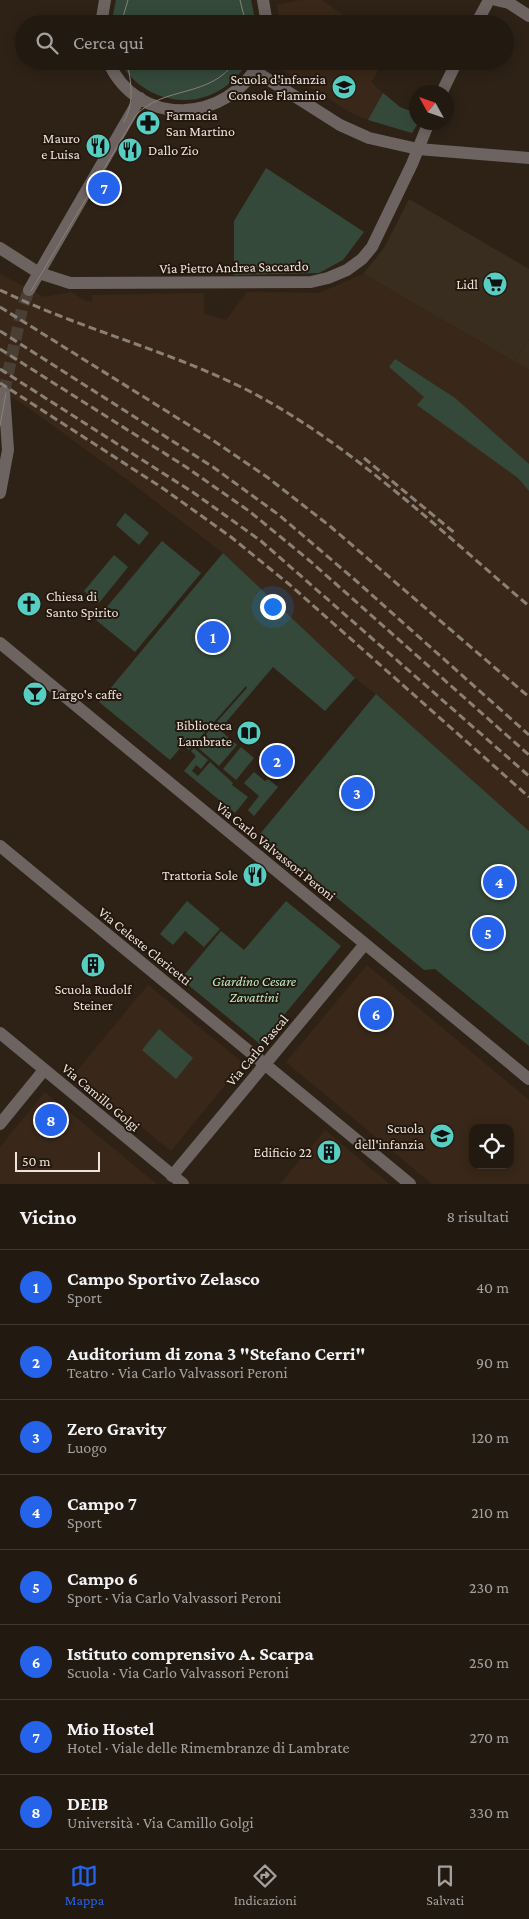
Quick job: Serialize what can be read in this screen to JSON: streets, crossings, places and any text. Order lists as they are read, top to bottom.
{
  "streets": {
    "street": [
      "Via Pietro Andrea Saccardo",
      "Via Carlo Valvassori Peroni",
      "Via Celeste Clericetti",
      "Via Carlo Pascal",
      "Via Camillo Golgi"
    ]
  },
  "crossings": [
    ["Via Carlo Valvassori Peroni", "Via Carlo Pascal"],
    ["Via Celeste Clericetti", "Via Carlo Pascal"],
    ["Via Carlo Pascal", "Via Camillo Golgi"]
  ],
  "parks": ["Giardino Cesare Zavattini"],
  "places": {
    "school or university": ["Scuola d'infanzia Console Flaminio", "Scuola dell'infanzia"],
    "pharmacy": ["Farmacia San Martino"],
    "restaurant": ["Mauro e Luisa", "Dallo Zio", "Trattoria Sole"],
    "supermarket": ["Lidl"],
    "church": ["Chiesa di Santo Spirito"],
    "bar": ["Largo's caffe"],
    "library": ["Biblioteca Lambrate"],
    "building": ["Scuola Rudolf Steiner", "Edificio 22"]
  },
  "scale_bar": "50 m",
  "north": "top left",
  "page": {
    "search": "Cerca qui",
    "pins": [
      "7",
      "1",
      "2",
      "3",
      "4",
      "5",
      "6",
      "8"
    ],
    "scale": "50 m",
    "heading": ["Vicino", "8 risultati"],
    "list": [
      {
        "mark": "1",
        "name": "Campo Sportivo Zelasco",
        "note": "Sport",
        "value": "40 m"
      },
      {
        "mark": "2",
        "name": "Auditorium di zona 3 \"Stefano Cerri\"",
        "note": "Teatro · Via Carlo Valvassori Peroni",
        "value": "90 m"
      },
      {
        "mark": "3",
        "name": "Zero Gravity",
        "note": "Luogo",
        "value": "120 m"
      },
      {
        "mark": "4",
        "name": "Campo 7",
        "note": "Sport",
        "value": "210 m"
      },
      {
        "mark": "5",
        "name": "Campo 6",
        "note": "Sport · Via Carlo Valvassori Peroni",
        "value": "230 m"
      },
      {
        "mark": "6",
        "name": "Istituto comprensivo A. Scarpa",
        "note": "Scuola · Via Carlo Valvassori Peroni",
        "value": "250 m"
      },
      {
        "mark": "7",
        "name": "Mio Hostel",
        "note": "Hotel · Viale delle Rimembranze di Lambrate",
        "value": "270 m"
      },
      {
        "mark": "8",
        "name": "DEIB",
        "note": "Università · Via Camillo Golgi",
        "value": "330 m"
      }
    ],
    "nav": ["Mappa", "Indicazioni", "Salvati"]
  }
}
